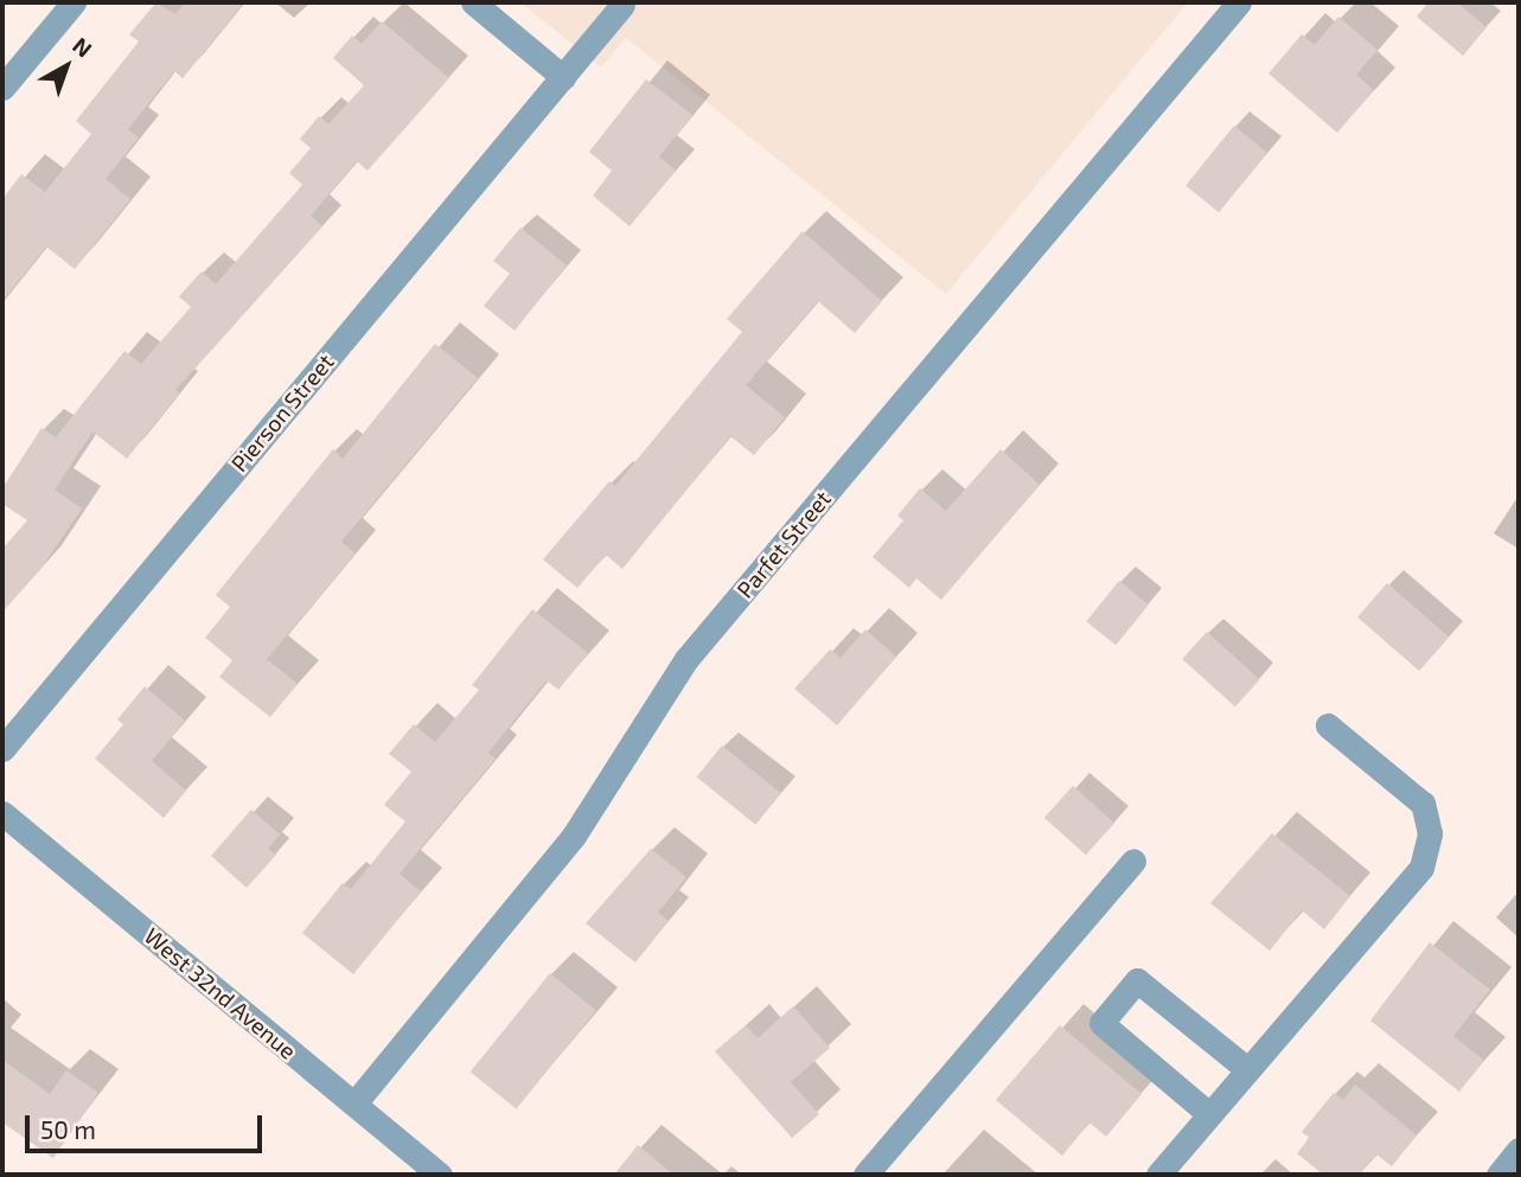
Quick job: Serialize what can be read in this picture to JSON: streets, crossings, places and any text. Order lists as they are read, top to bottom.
{
  "streets": {
    "street": ["Pierson Street", "Parfet Street", "West 32nd Avenue"]
  },
  "crossings": [
    ["Parfet Street", "West 32nd Avenue"]
  ],
  "scale_bar": "50 m",
  "north": "top right"
}
